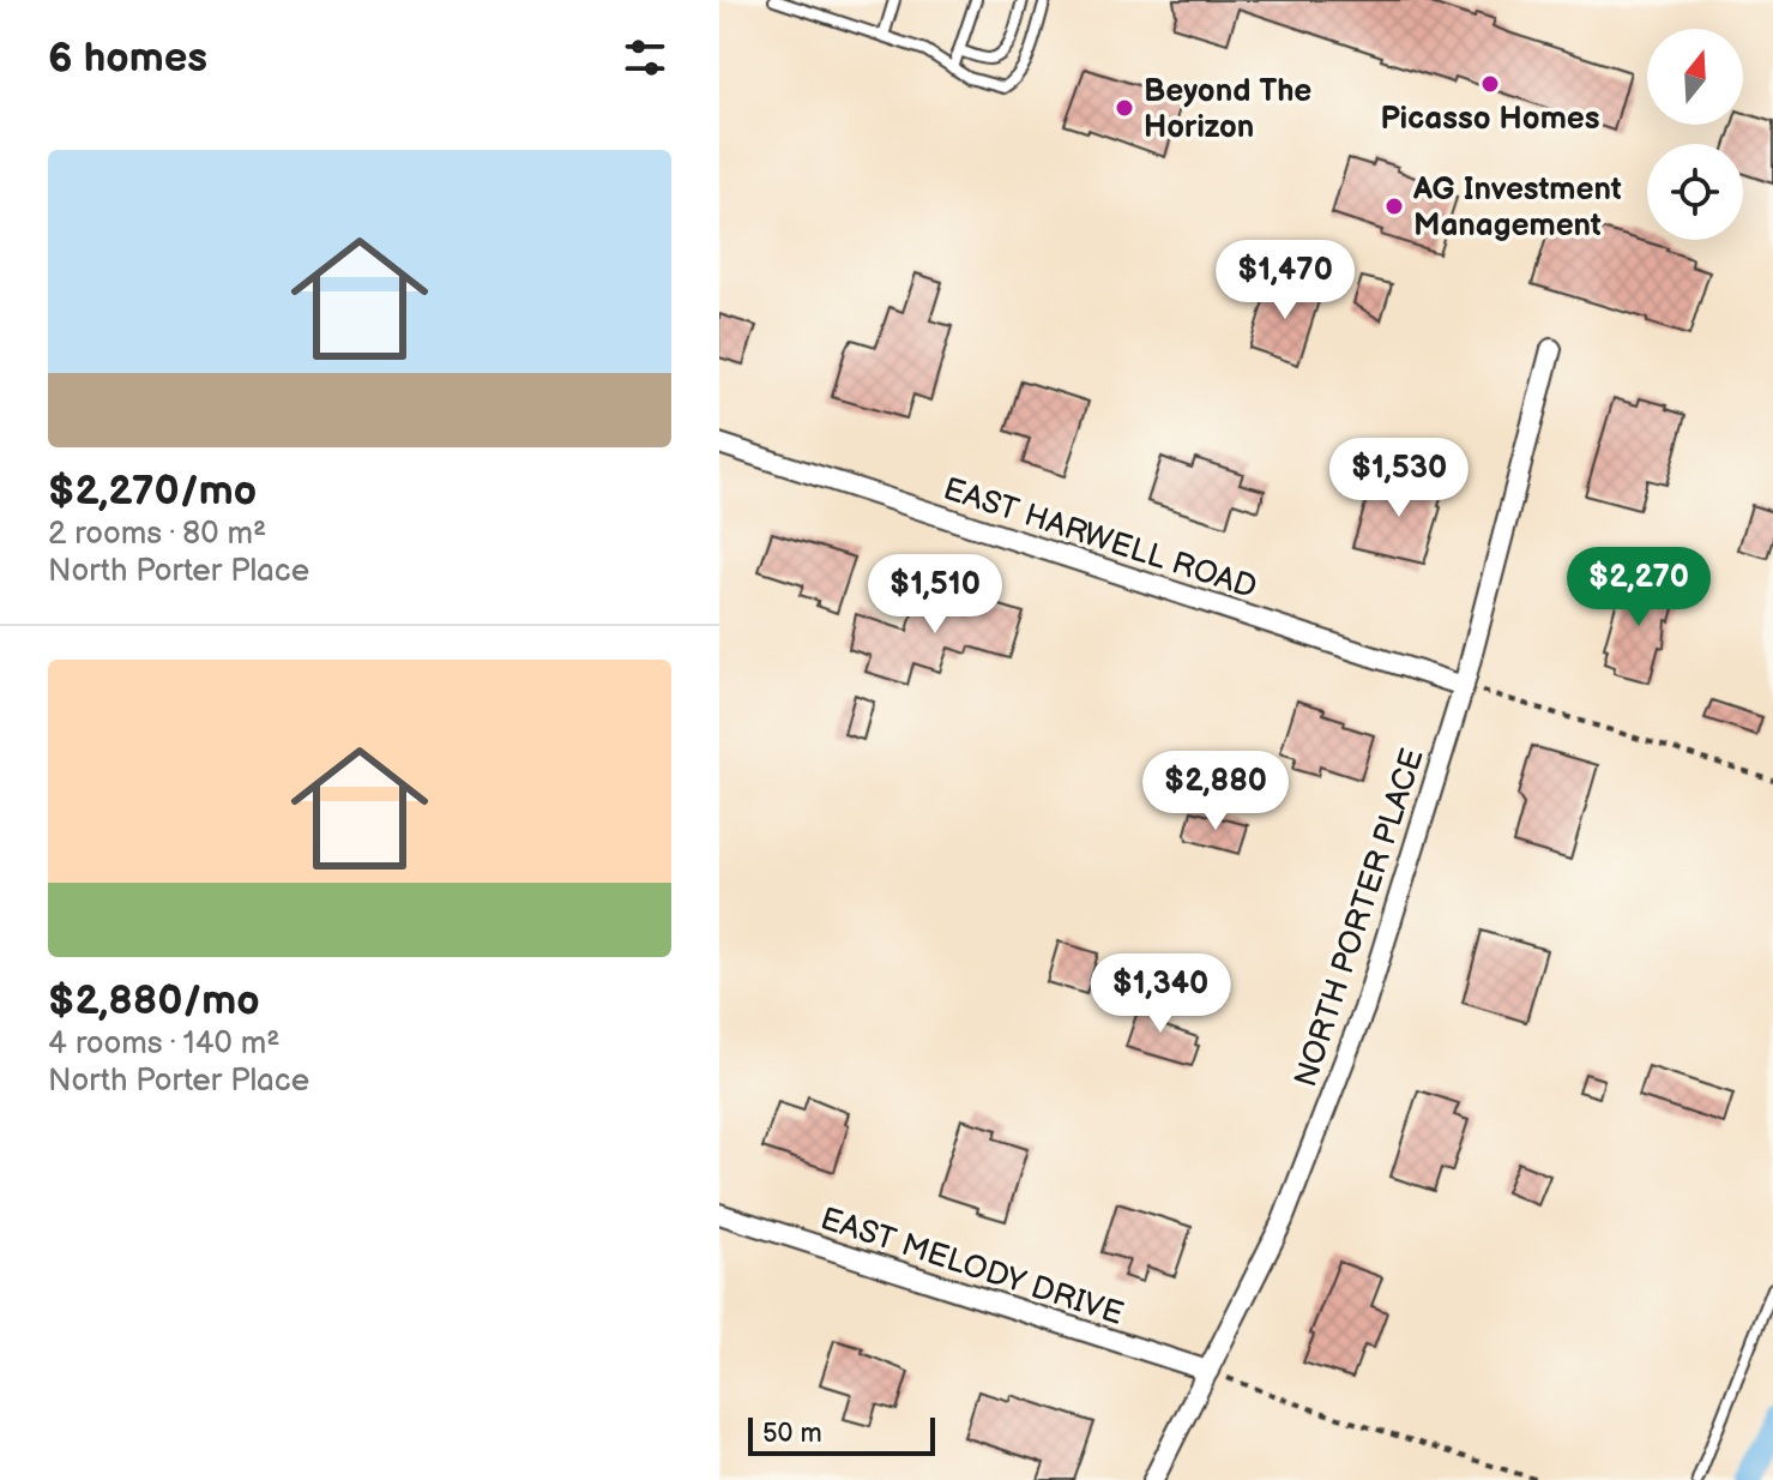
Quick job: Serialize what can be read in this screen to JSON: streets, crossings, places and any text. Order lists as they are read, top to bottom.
{
  "streets": {
    "street": ["EAST HARWELL ROAD", "NORTH PORTER PLACE", "EAST MELODY DRIVE"]
  },
  "crossings": [
    ["EAST HARWELL ROAD", "NORTH PORTER PLACE"],
    ["NORTH PORTER PLACE", "EAST MELODY DRIVE"]
  ],
  "places": ["Picasso Homes", "Beyond The Horizon", "AG Investment Management"],
  "scale_bar": "50 m",
  "north": "top",
  "page": {
    "heading": "6 homes",
    "list": [
      {
        "name": "$2,270/mo",
        "note": "2 rooms · 80 m² · North Porter Place"
      },
      {
        "name": "$2,880/mo",
        "note": "4 rooms · 140 m² · North Porter Place"
      }
    ],
    "price": [
      "$1,470",
      "$1,530",
      "$2,270",
      "$1,510",
      "$2,880",
      "$1,340"
    ],
    "scale": "50 m"
  }
}
